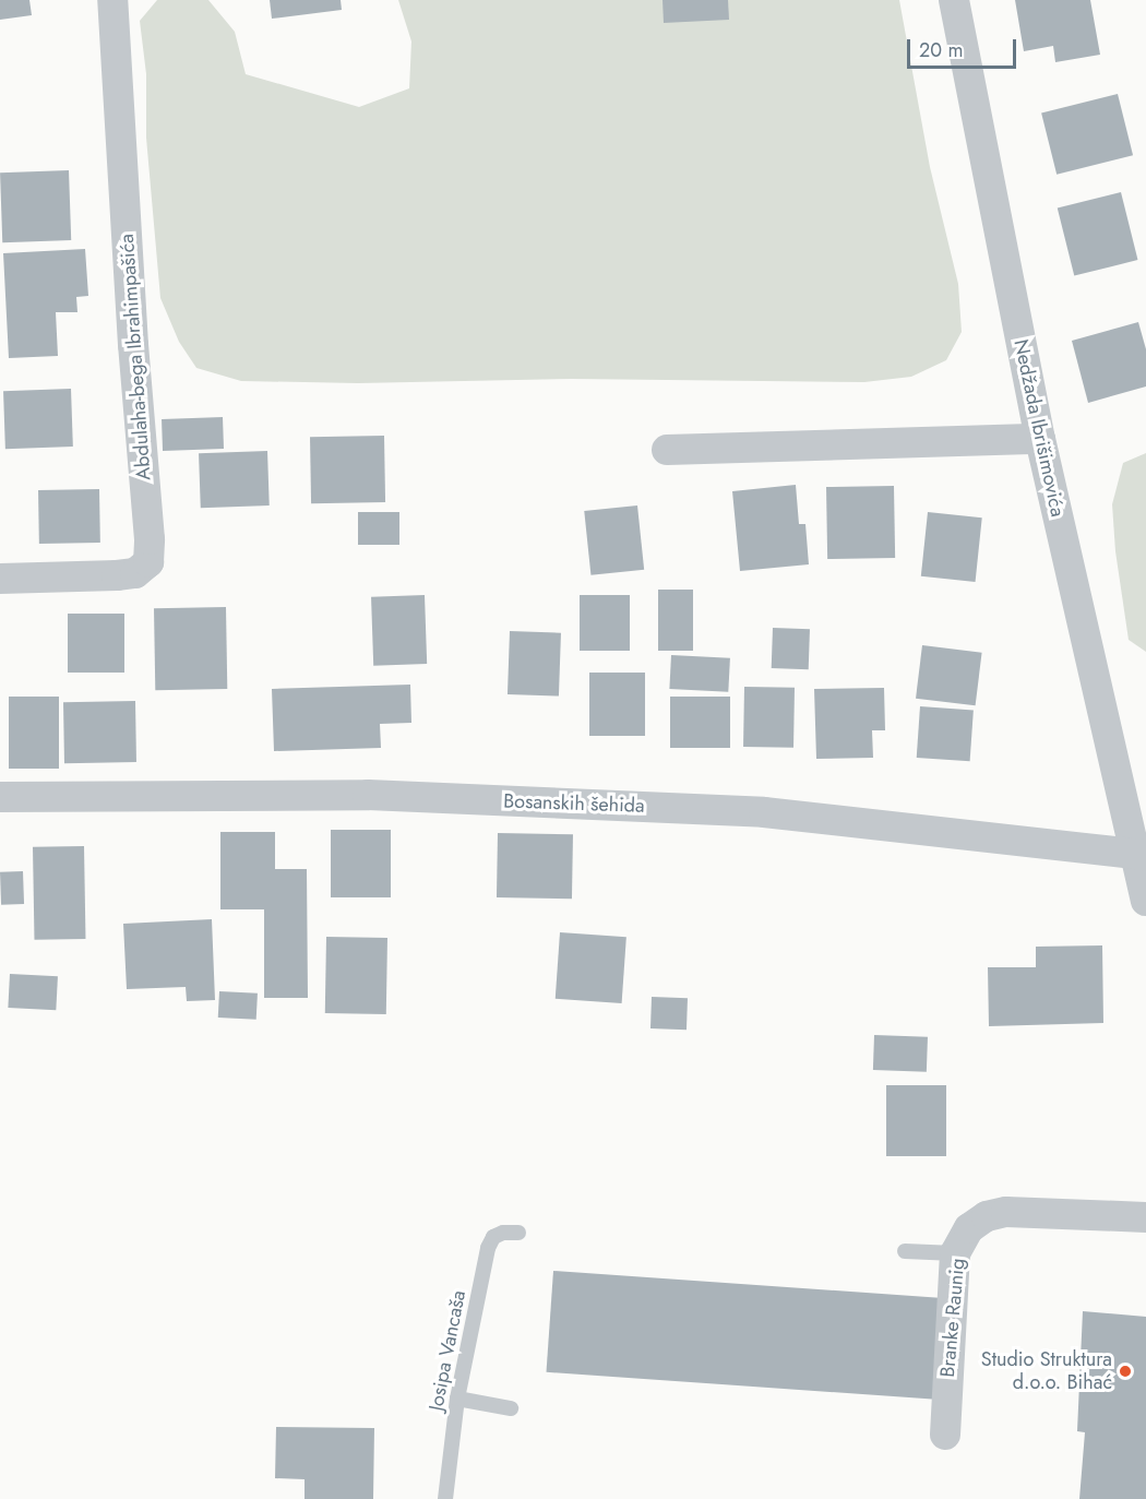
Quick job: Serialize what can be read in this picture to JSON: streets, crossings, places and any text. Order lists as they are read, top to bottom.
{
  "streets": {
    "street": [
      "Abdulaha-bega Ibrahimpašića",
      "Nedžada Ibrišimovića",
      "Bosanskih šehida",
      "Branke Raunig"
    ],
    "lane": ["Josipa Vancaša"]
  },
  "crossings": [
    ["Nedžada Ibrišimovića", "Bosanskih šehida"]
  ],
  "places": ["Studio Struktura d.o.o. Bihać"],
  "scale_bar": "20 m"
}
